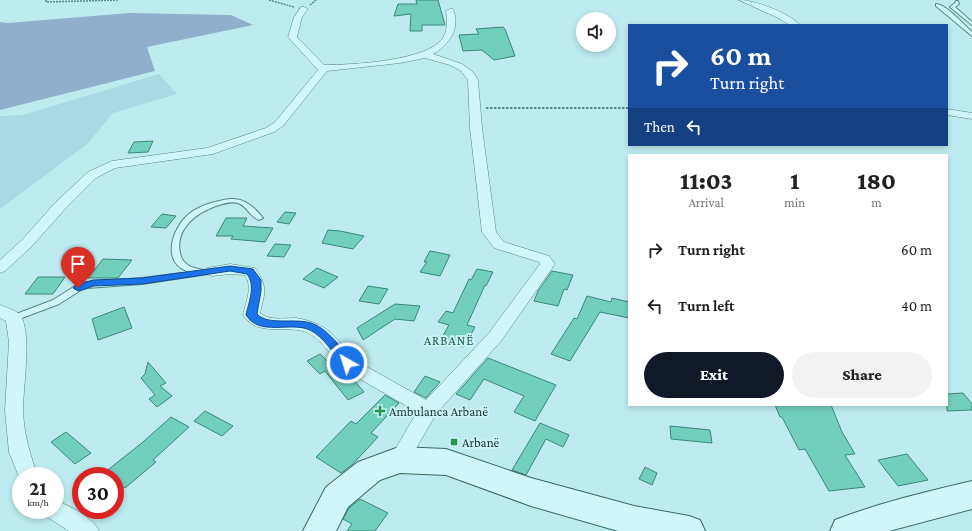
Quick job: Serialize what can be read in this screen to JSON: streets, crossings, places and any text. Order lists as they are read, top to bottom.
{
  "districts": ["ARBANË"],
  "places": {
    "health": ["Ambulanca Arbanë"],
    "transit": ["Arbanë"]
  },
  "page": {
    "turn": ["60 m", "Turn right"],
    "then": "Then",
    "eta": [
      "11:03",
      "Arrival",
      "1",
      "min",
      "180",
      "m"
    ],
    "list": [
      {
        "name": "Turn right",
        "value": "60 m"
      },
      {
        "name": "Turn left",
        "value": "40 m"
      }
    ],
    "buttons": ["Exit", "Share"],
    "speed": "21 km/h",
    "limit": "30"
  }
}
